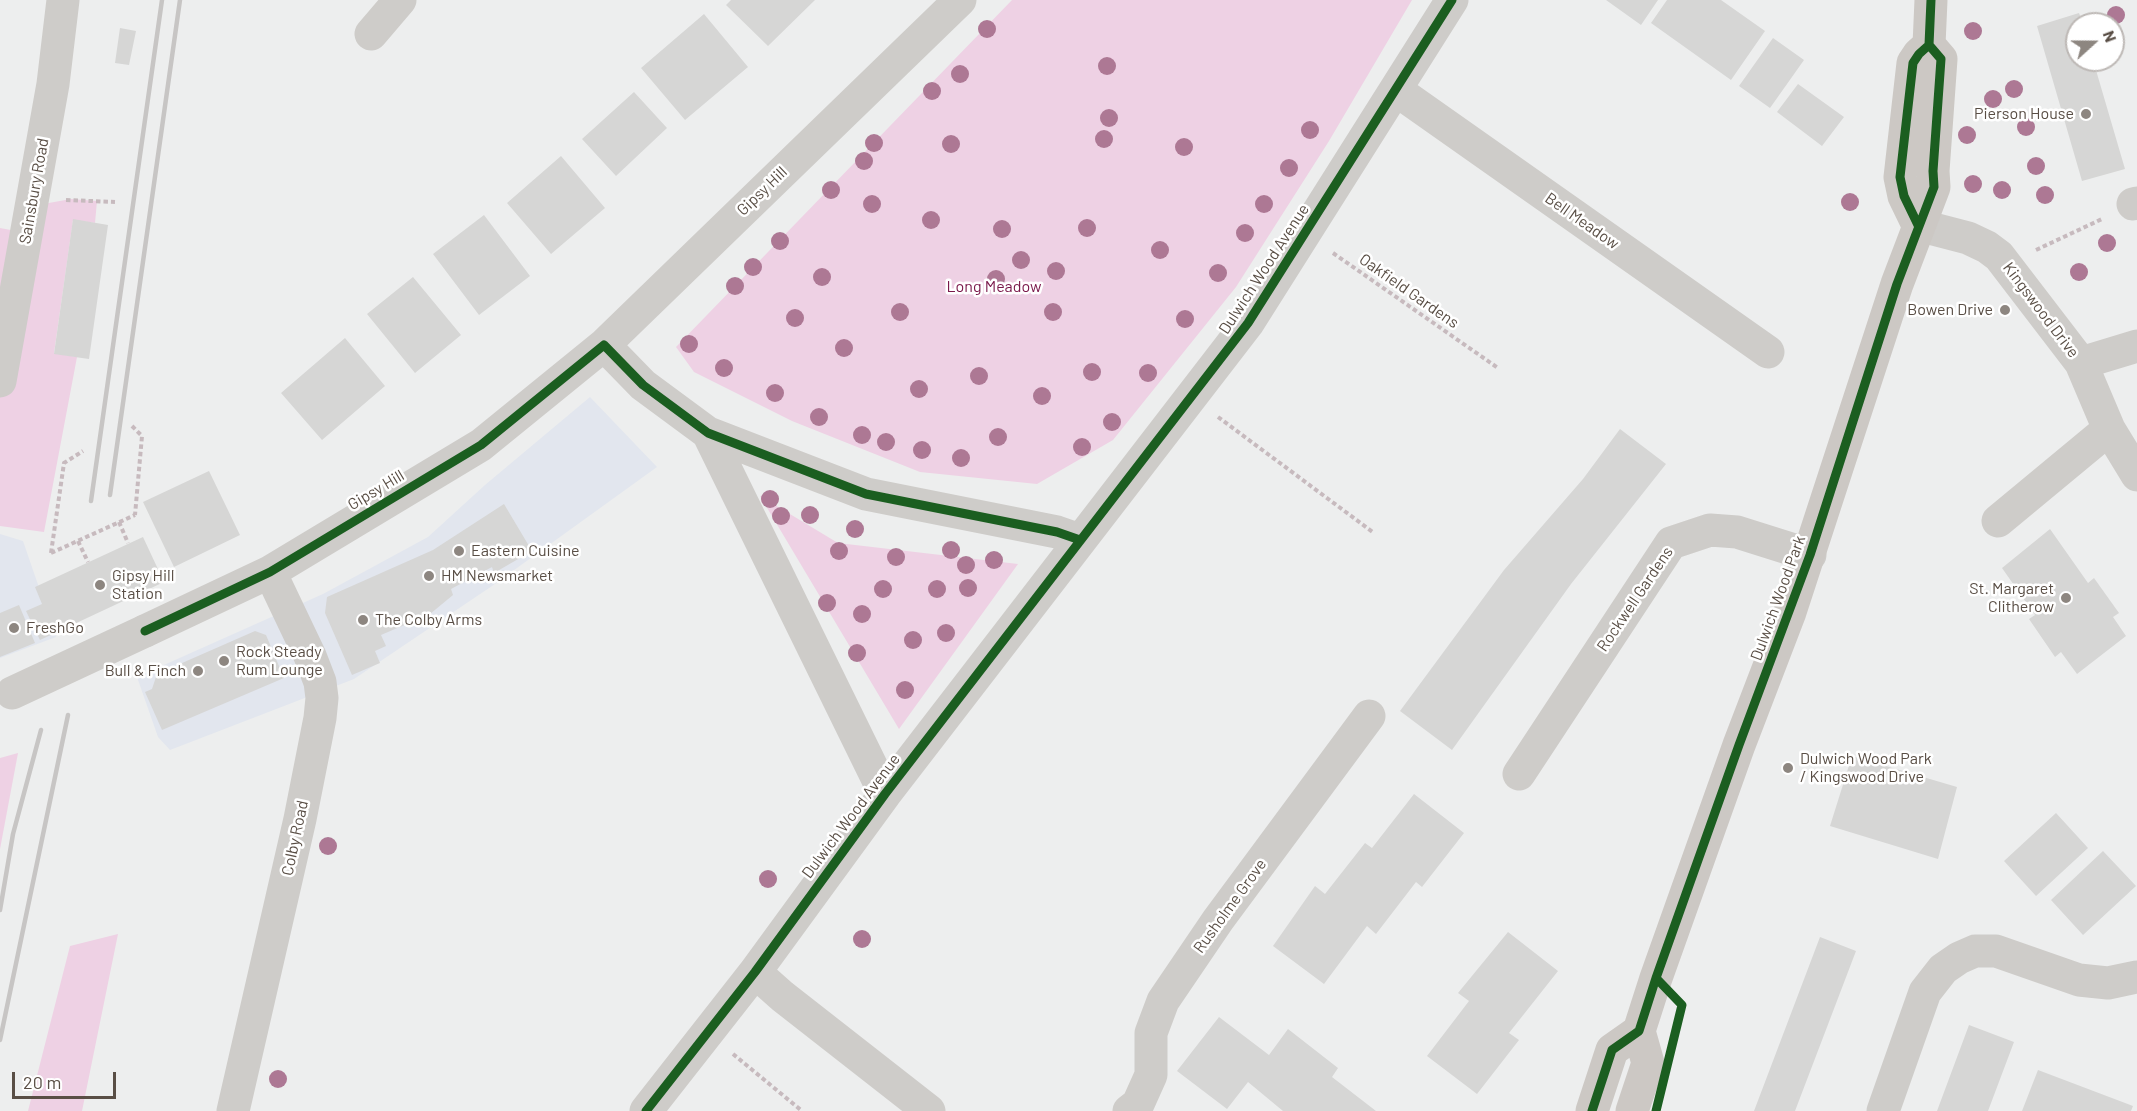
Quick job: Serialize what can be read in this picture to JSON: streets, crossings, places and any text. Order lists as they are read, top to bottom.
{
  "streets": {
    "main road": ["Dulwich Wood Park"],
    "street": [
      "Sainsbury Road",
      "Gipsy Hill",
      "Bell Meadow",
      "Dulwich Wood Avenue",
      "Kingswood Drive",
      "Rockwell Gardens",
      "Colby Road",
      "Rusholme Grove"
    ],
    "path": ["Oakfield Gardens"]
  },
  "crossings": [
    ["Gipsy Hill", "Dulwich Wood Avenue"],
    ["Gipsy Hill", "Colby Road"],
    ["Bell Meadow", "Dulwich Wood Avenue"],
    ["Dulwich Wood Avenue", "Oakfield Gardens"],
    ["Kingswood Drive", "Dulwich Wood Park"],
    ["Dulwich Wood Park", "Rockwell Gardens"]
  ],
  "parks": ["Long Meadow"],
  "places": [
    "Pierson House",
    "Bowen Drive",
    "Eastern Cuisine",
    "HM Newsmarket",
    "Gipsy Hill Station",
    "St. Margaret Clitherow",
    "The Colby Arms",
    "FreshGo",
    "Rock Steady Rum Lounge",
    "Bull & Finch",
    "Dulwich Wood Park / Kingswood Drive"
  ],
  "scale_bar": "20 m",
  "north": "right"
}
